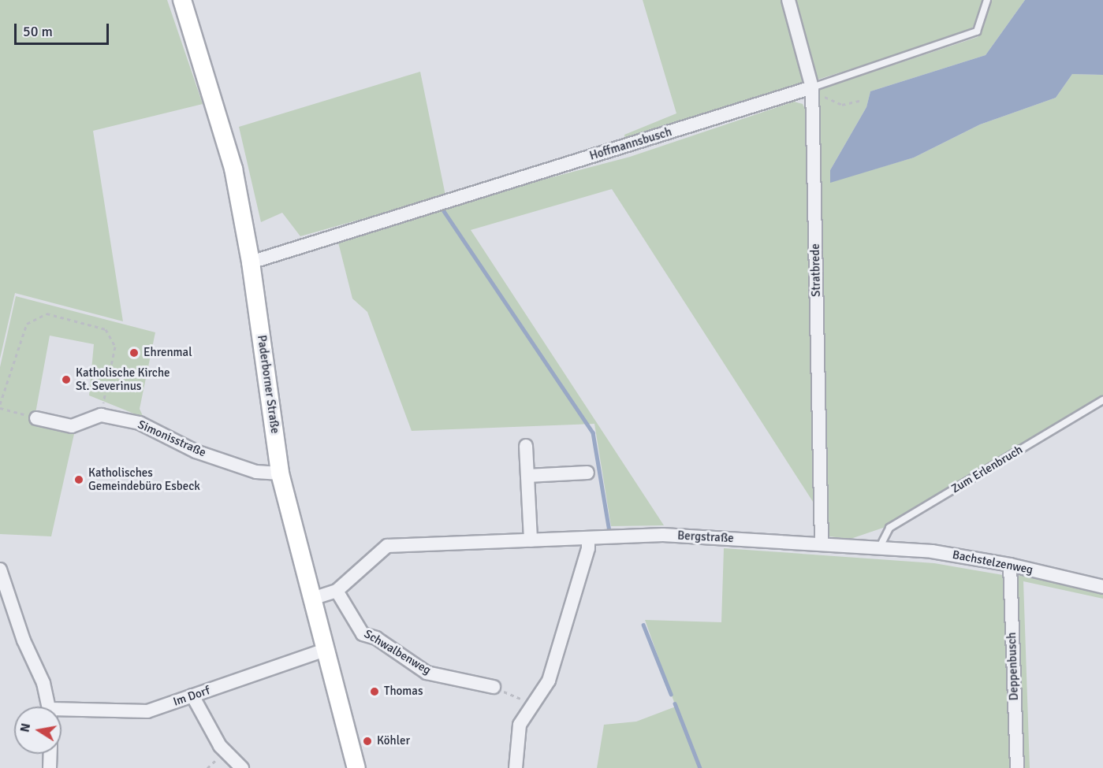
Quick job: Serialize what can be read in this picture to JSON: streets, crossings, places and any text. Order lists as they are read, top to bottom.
{
  "streets": {
    "main road": ["Paderborner Straße"],
    "street": [
      "Hoffmannsbusch",
      "Stratbrede",
      "Simonisstraße",
      "Bergstraße",
      "Bachstelzenweg",
      "Schwalbenweg",
      "Deppenbusch",
      "Im Dorf"
    ],
    "lane": ["Zum Erlenbruch"]
  },
  "crossings": [
    ["Hoffmannsbusch", "Stratbrede"],
    ["Hoffmannsbusch", "Paderborner Straße"],
    ["Stratbrede", "Bergstraße"],
    ["Paderborner Straße", "Simonisstraße"],
    ["Paderborner Straße", "Bergstraße"],
    ["Paderborner Straße", "Im Dorf"],
    ["Zum Erlenbruch", "Bergstraße"],
    ["Zum Erlenbruch", "Bachstelzenweg"],
    ["Bergstraße", "Bachstelzenweg"],
    ["Bergstraße", "Schwalbenweg"],
    ["Bachstelzenweg", "Deppenbusch"]
  ],
  "places": [
    "Ehrenmal",
    "Katholische Kirche St. Severinus",
    "Katholisches Gemeindebüro Esbeck",
    "Thomas",
    "Köhler"
  ],
  "scale_bar": "50 m",
  "north": "left"
}
